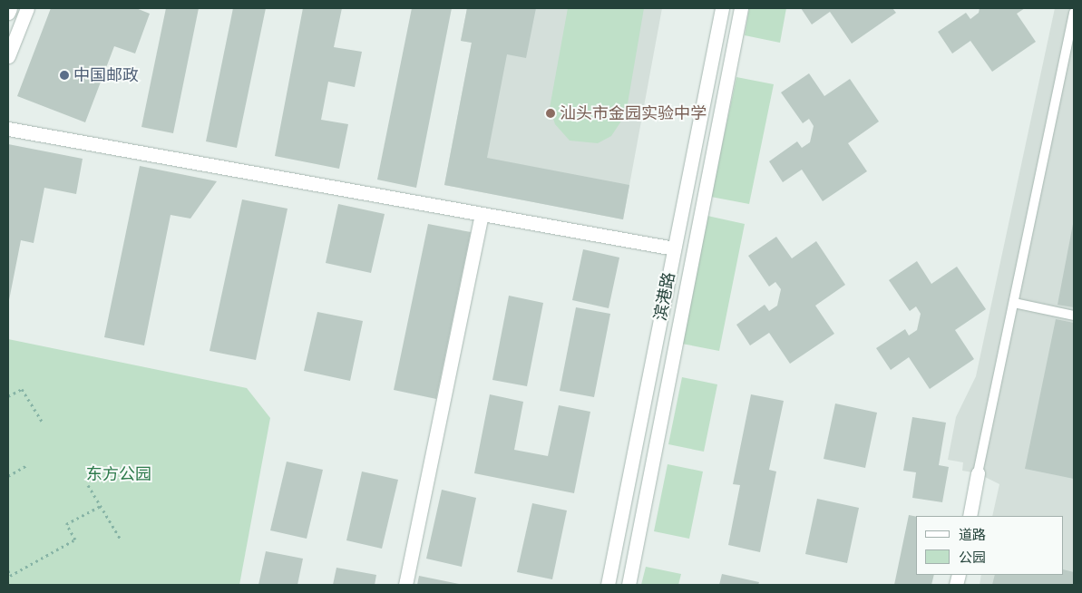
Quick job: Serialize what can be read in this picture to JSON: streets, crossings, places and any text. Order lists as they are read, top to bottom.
{
  "streets": {
    "street": ["滨港路"]
  },
  "parks": ["东方公园"],
  "places": ["中国邮政", "汕头市金园实验中学"],
  "legend": ["道路", "公园"]
}
